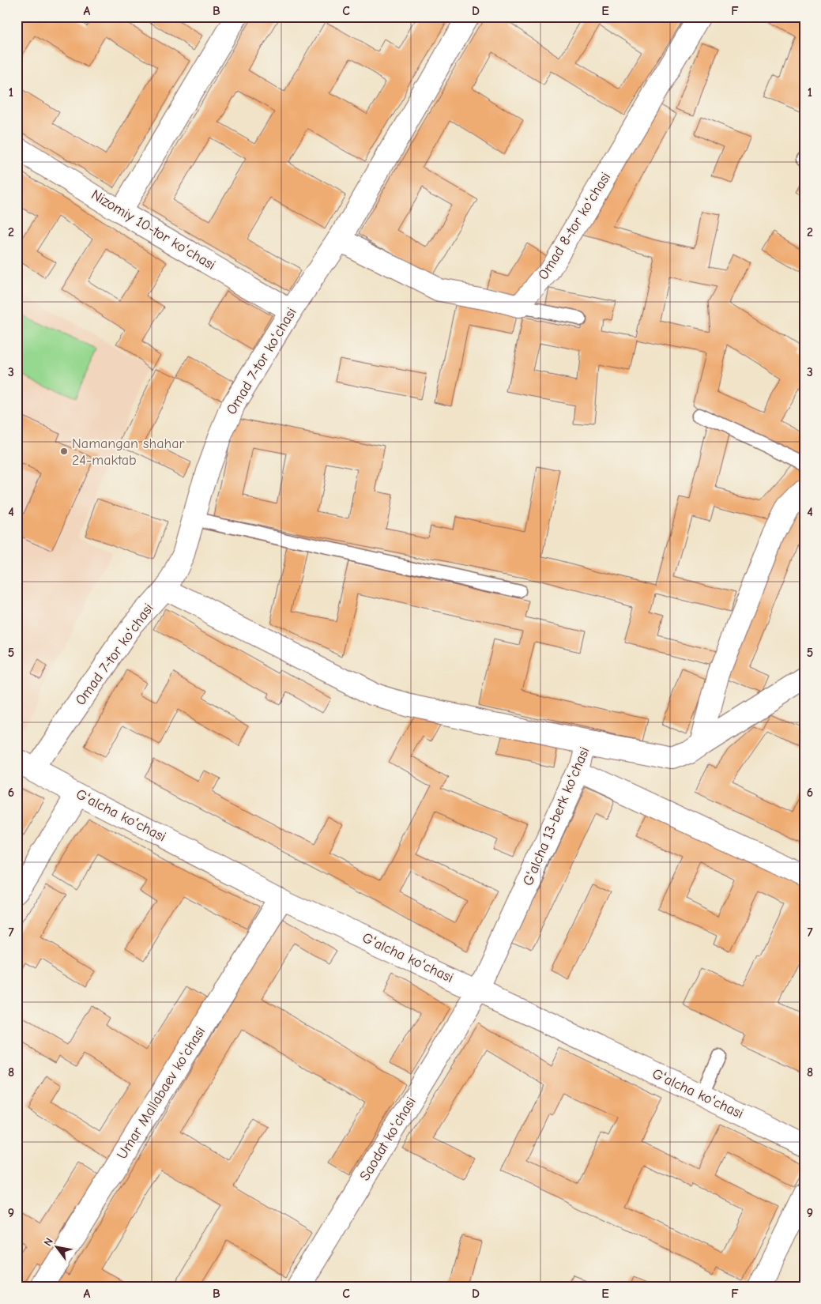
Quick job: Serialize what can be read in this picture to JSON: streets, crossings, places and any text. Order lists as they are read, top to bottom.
{
  "streets": {
    "street": [
      "Omad 8-tor koʻchasi",
      "Nizomiy 10-tor koʻchasi",
      "Omad 7-tor koʻchasi",
      "Gʻalcha koʻchasi",
      "Gʻalcha 13-berk koʻchasi",
      "Umar Mallabaev koʻchasi",
      "Saodat koʻchasi"
    ]
  },
  "crossings": [
    ["Nizomiy 10-tor koʻchasi", "Omad 7-tor koʻchasi"],
    ["Omad 7-tor koʻchasi", "Gʻalcha koʻchasi"],
    ["Gʻalcha koʻchasi", "Gʻalcha 13-berk koʻchasi"],
    ["Gʻalcha koʻchasi", "Umar Mallabaev koʻchasi"],
    ["Gʻalcha koʻchasi", "Saodat koʻchasi"],
    ["Gʻalcha 13-berk koʻchasi", "Saodat koʻchasi"]
  ],
  "places": ["Namangan shahar 24-maktab"],
  "north": "top left",
  "grid": {
    "columns": [
      "A",
      "B",
      "C",
      "D",
      "E",
      "F"
    ],
    "rows": [
      "1",
      "2",
      "3",
      "4",
      "5",
      "6",
      "7",
      "8",
      "9"
    ]
  }
}
